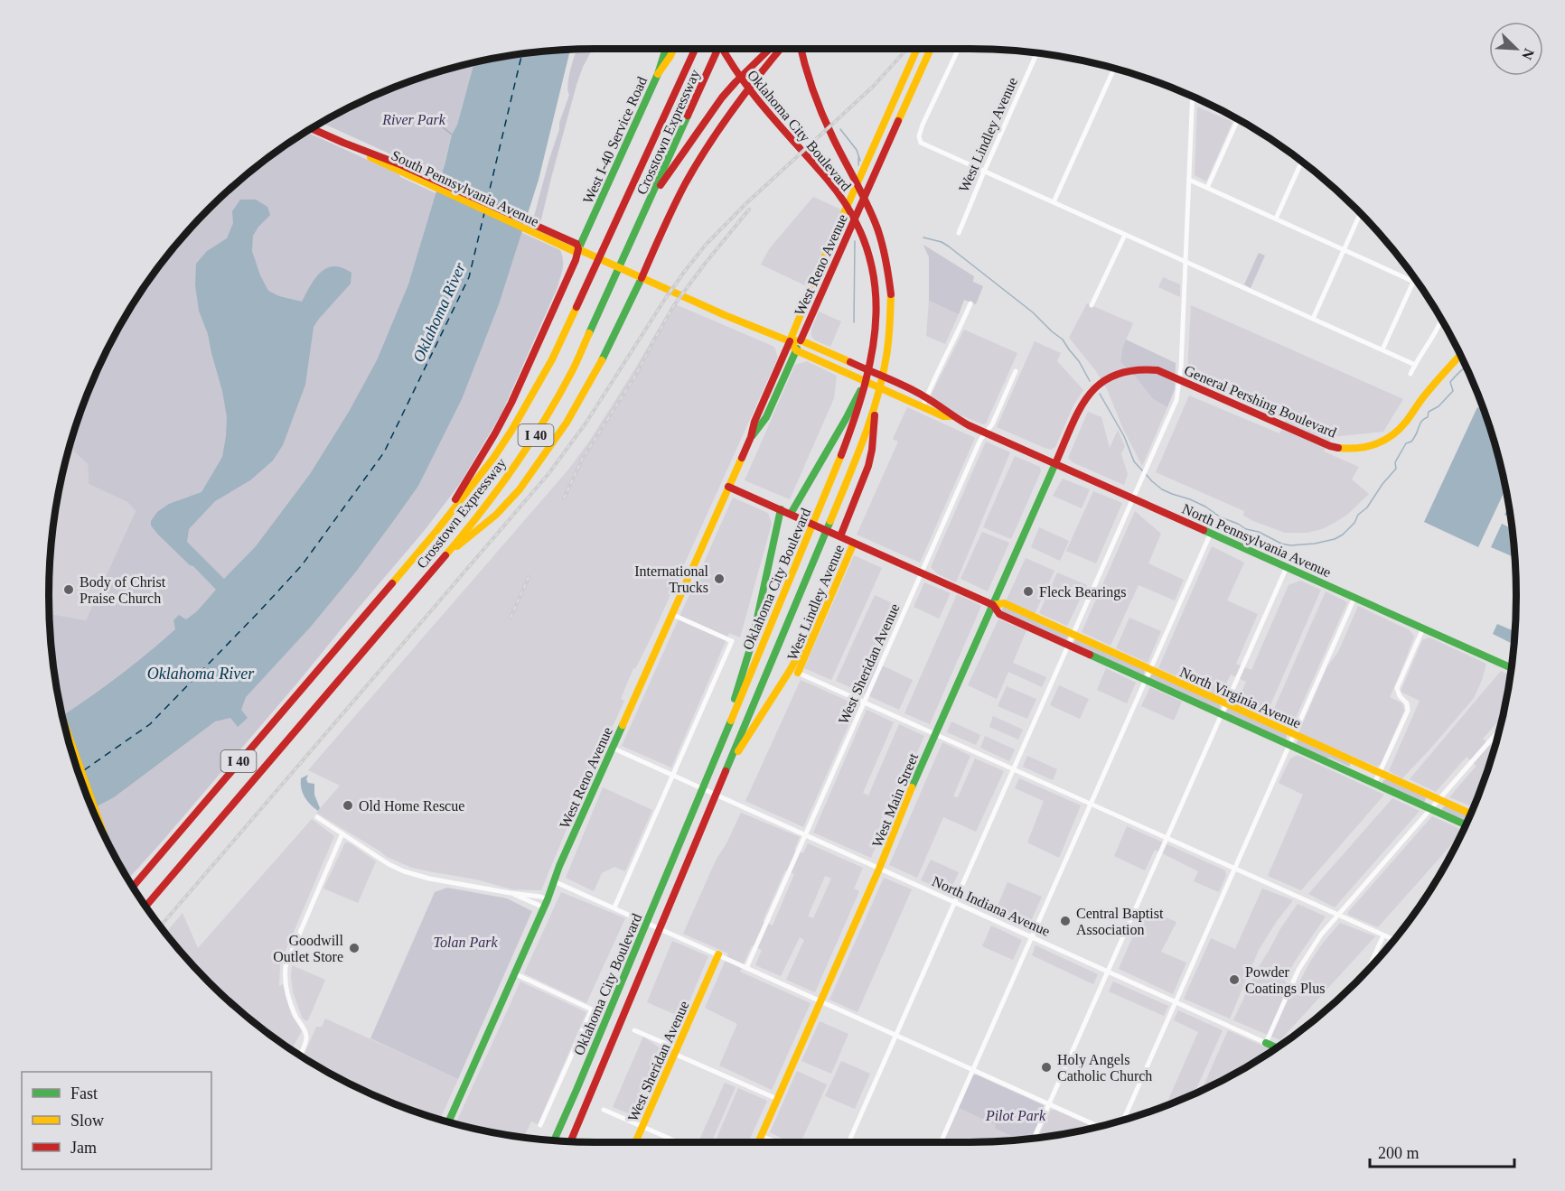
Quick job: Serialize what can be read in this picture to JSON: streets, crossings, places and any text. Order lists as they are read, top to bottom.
{
  "streets": {
    "main road": [
      "Oklahoma City Boulevard",
      "Crosstown Expressway",
      "West Lindley Avenue",
      "West I-40 Service Road",
      "South Pennsylvania Avenue",
      "West Reno Avenue",
      "General Pershing Boulevard",
      "I 40",
      "North Pennsylvania Avenue",
      "West Sheridan Avenue",
      "North Virginia Avenue",
      "West Main Street",
      "North Indiana Avenue"
    ]
  },
  "crossings": [
    ["Crosstown Expressway", "West I-40 Service Road"],
    ["West Lindley Avenue", "North Virginia Avenue"],
    ["West I-40 Service Road", "South Pennsylvania Avenue"],
    ["South Pennsylvania Avenue", "West Reno Avenue"],
    ["West Reno Avenue", "North Virginia Avenue"],
    ["West Reno Avenue", "North Indiana Avenue"],
    ["General Pershing Boulevard", "North Pennsylvania Avenue"],
    ["General Pershing Boulevard", "West Main Street"],
    ["North Pennsylvania Avenue", "West Sheridan Avenue"],
    ["North Pennsylvania Avenue", "West Main Street"],
    ["West Sheridan Avenue", "North Virginia Avenue"],
    ["West Sheridan Avenue", "North Indiana Avenue"],
    ["North Virginia Avenue", "West Main Street"],
    ["West Main Street", "North Indiana Avenue"]
  ],
  "water": ["Oklahoma River"],
  "parks": ["River Park", "Tolan Park", "Pilot Park"],
  "places": [
    "International Trucks",
    "Body of Christ Praise Church",
    "Fleck Bearings",
    "Old Home Rescue",
    "Central Baptist Association",
    "Goodwill Outlet Store",
    "Powder Coatings Plus",
    "Holy Angels Catholic Church"
  ],
  "legend": ["Fast", "Slow", "Jam"],
  "scale_bar": "200 m",
  "north": "bottom right"
}
